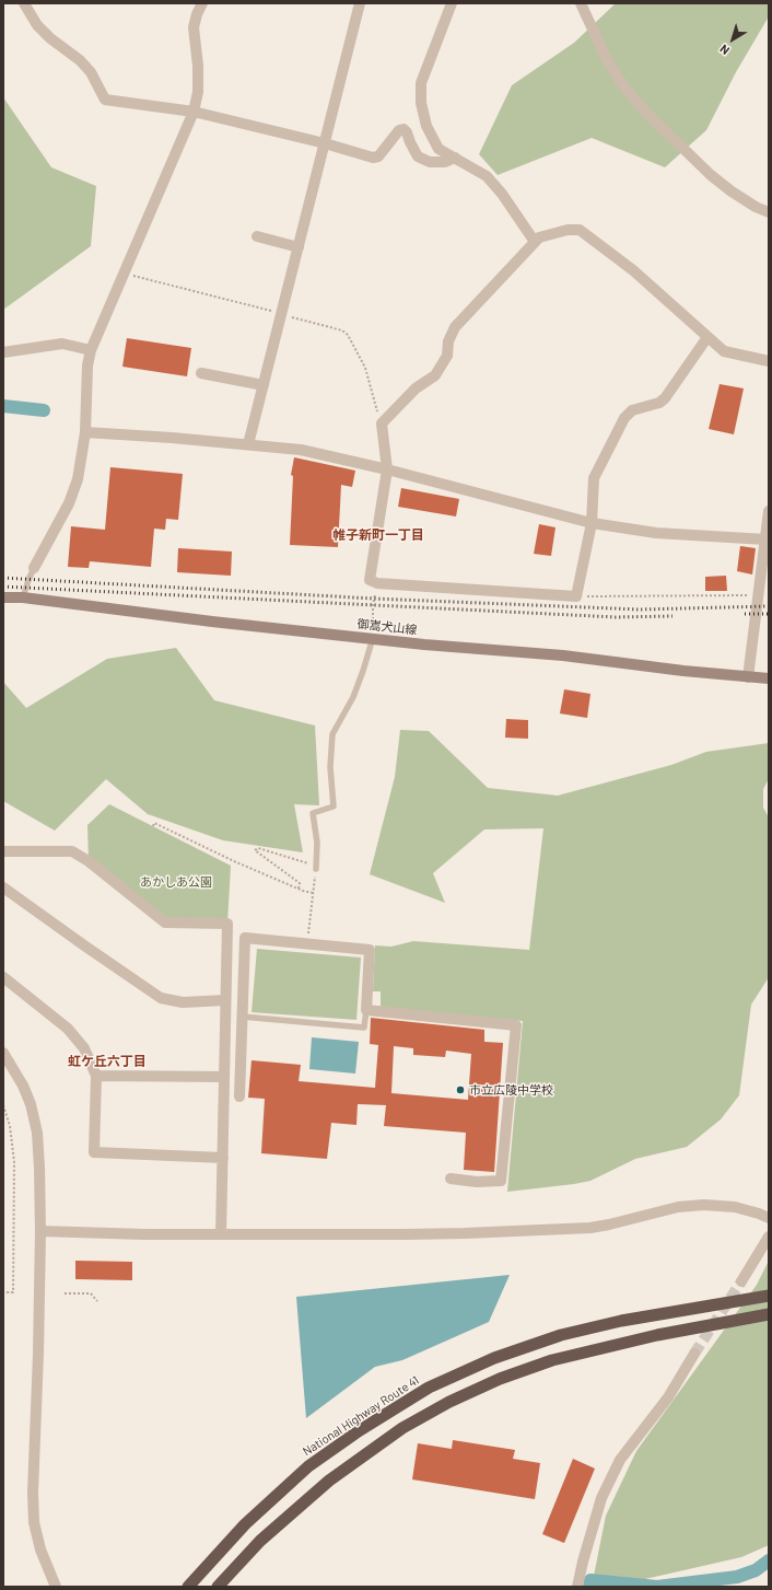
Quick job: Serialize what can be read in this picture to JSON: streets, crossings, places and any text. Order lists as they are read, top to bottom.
{
  "streets": {
    "highway": ["National Highway Route 41"],
    "main road": ["御嵩犬山線"]
  },
  "districts": ["帷子新町一丁目", "虹ケ丘六丁目"],
  "parks": ["あかしあ公園"],
  "places": ["市立広陵中学校"],
  "north": "bottom left"
}
